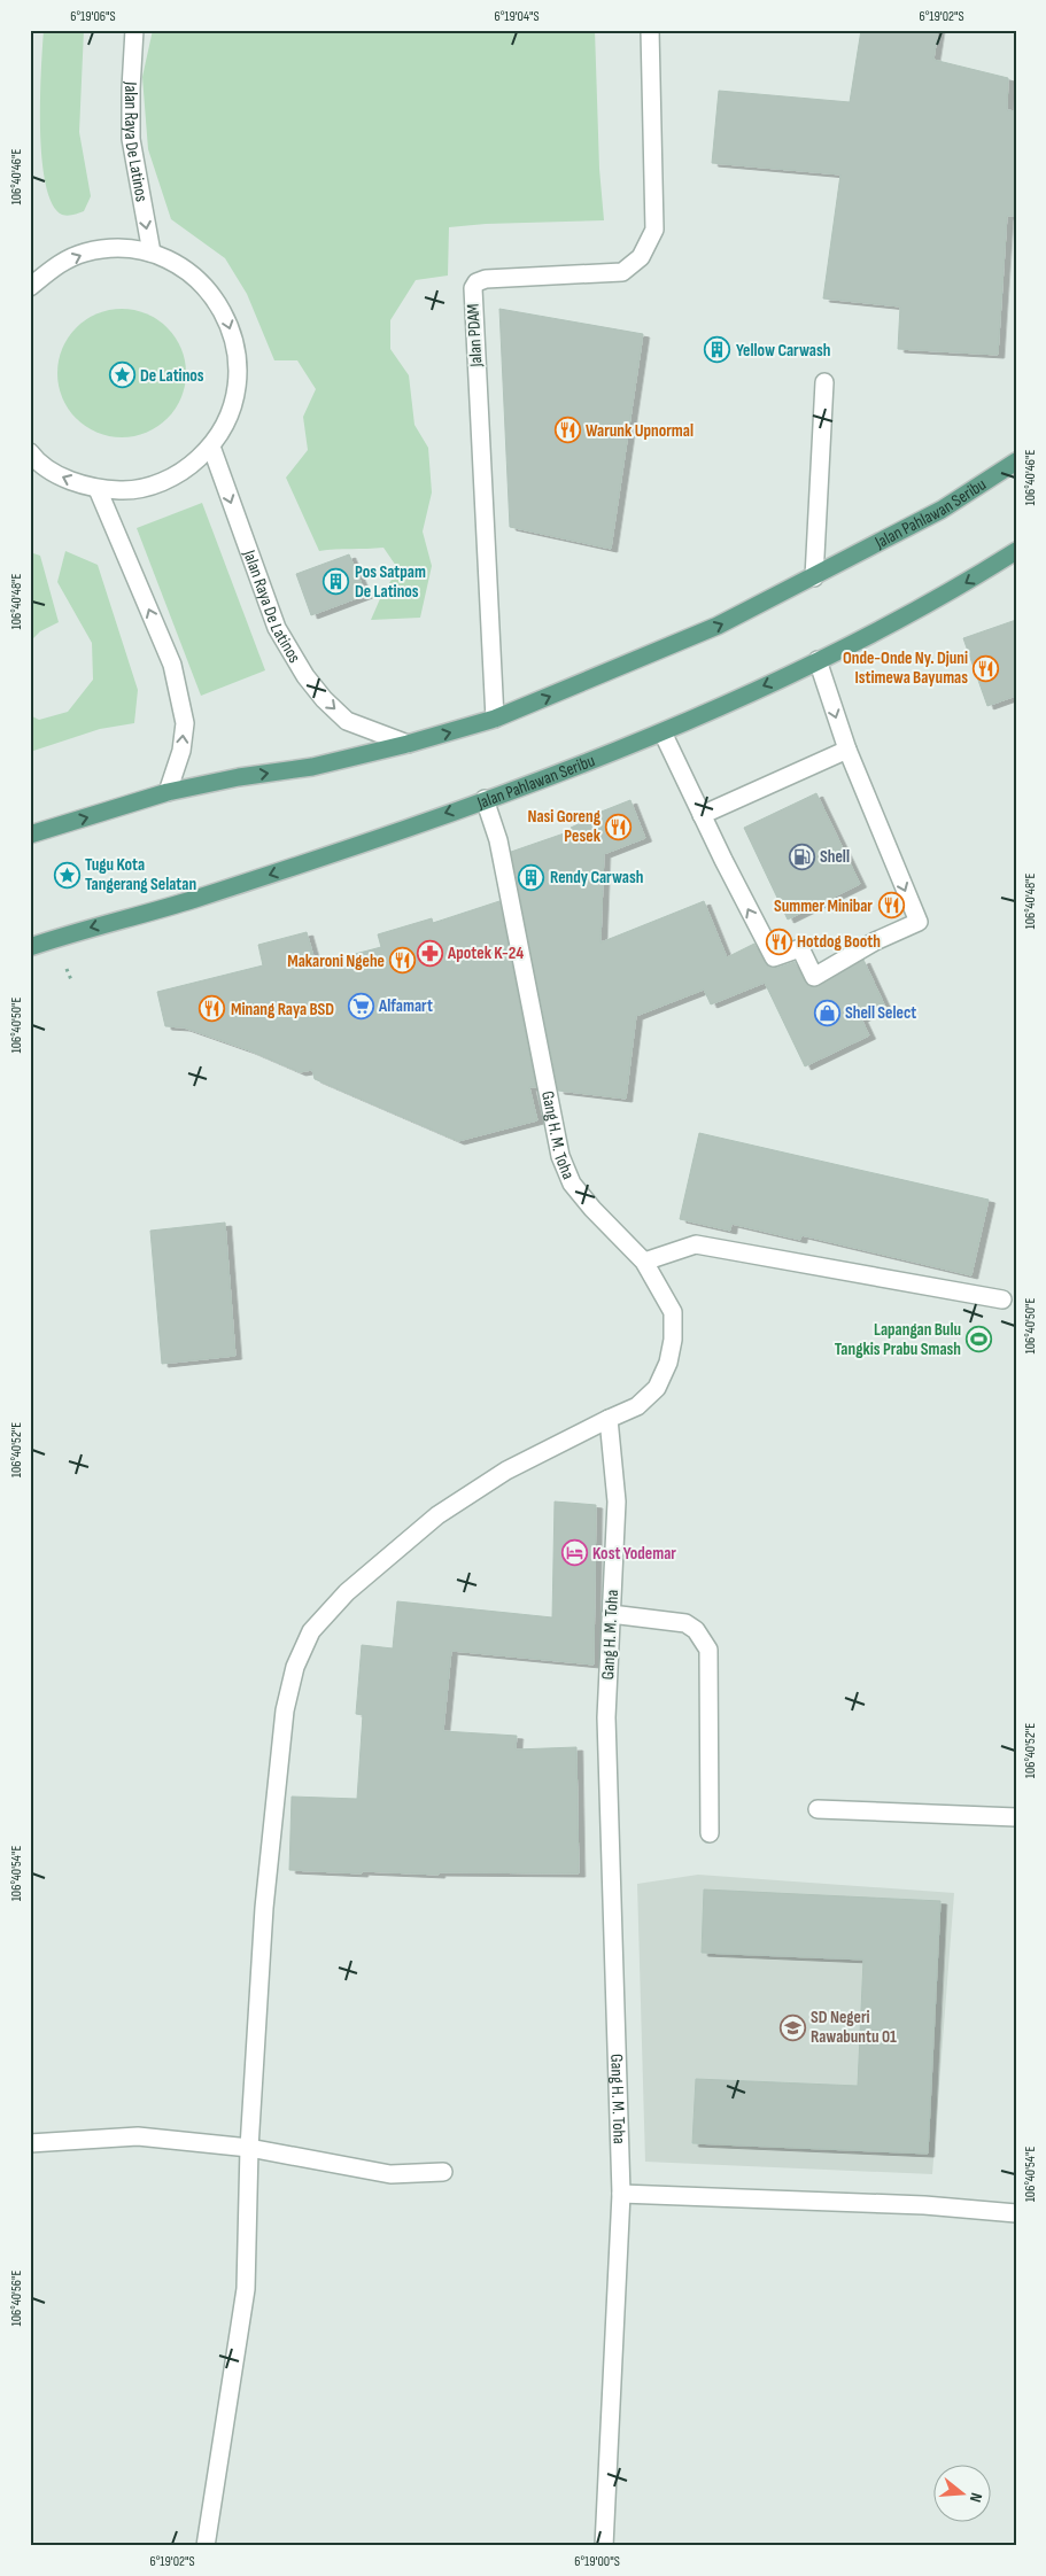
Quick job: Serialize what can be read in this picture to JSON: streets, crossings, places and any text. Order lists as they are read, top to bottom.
{
  "streets": {
    "main road": ["Jalan Pahlawan Seribu"],
    "street": ["Jalan Raya De Latinos", "Jalan PDAM", "Gang H. M. Toha"]
  },
  "crossings": [
    ["Jalan Raya De Latinos", "Jalan Pahlawan Seribu"],
    ["Jalan PDAM", "Jalan Pahlawan Seribu"],
    ["Jalan Pahlawan Seribu", "Gang H. M. Toha"]
  ],
  "places": {
    "building": ["Yellow Carwash", "Pos Satpam De Latinos", "Rendy Carwash"],
    "place": ["De Latinos", "Tugu Kota Tangerang Selatan"],
    "restaurant": [
      "Warunk Upnormal",
      "Onde-Onde Ny. Djuni Istimewa Bayumas",
      "Nasi Goreng Pesek",
      "Summer Minibar",
      "Hotdog Booth",
      "Makaroni Ngehe",
      "Minang Raya BSD"
    ],
    "fuel station": ["Shell"],
    "pharmacy": ["Apotek K-24"],
    "supermarket": ["Alfamart"],
    "shop": ["Shell Select"],
    "sports": ["Lapangan Bulu Tangkis Prabu Smash"],
    "hotel": ["Kost Yodemar"],
    "school or university": ["SD Negeri Rawabuntu 01"]
  },
  "north": "right",
  "coordinates": [
    "6°19'06\"S",
    "6°19'04\"S",
    "6°19'02\"S",
    "106°40'46\"E",
    "106°40'48\"E",
    "106°40'50\"E",
    "106°40'52\"E",
    "106°40'54\"E",
    "106°40'56\"E",
    "6°19'00\"S"
  ]
}
